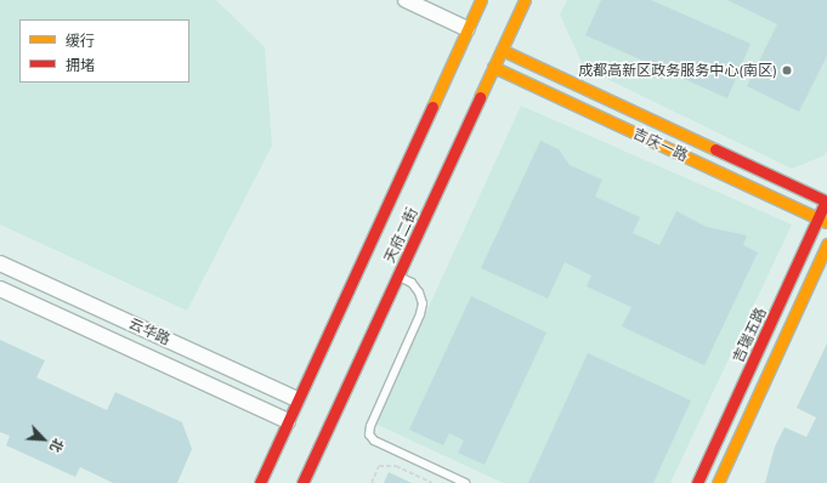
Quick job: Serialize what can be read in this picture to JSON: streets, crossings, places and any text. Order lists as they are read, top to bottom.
{
  "streets": {
    "street": [
      "吉庆一路",
      "天府二街",
      "云华路",
      "吉瑞五路"
    ]
  },
  "crossings": [
    ["吉庆一路", "天府二街"],
    ["吉庆一路", "吉瑞五路"],
    ["天府二街", "云华路"]
  ],
  "places": ["成都高新区政务服务中心(南区)"],
  "legend": ["缓行", "拥堵"],
  "north": "bottom right"
}
